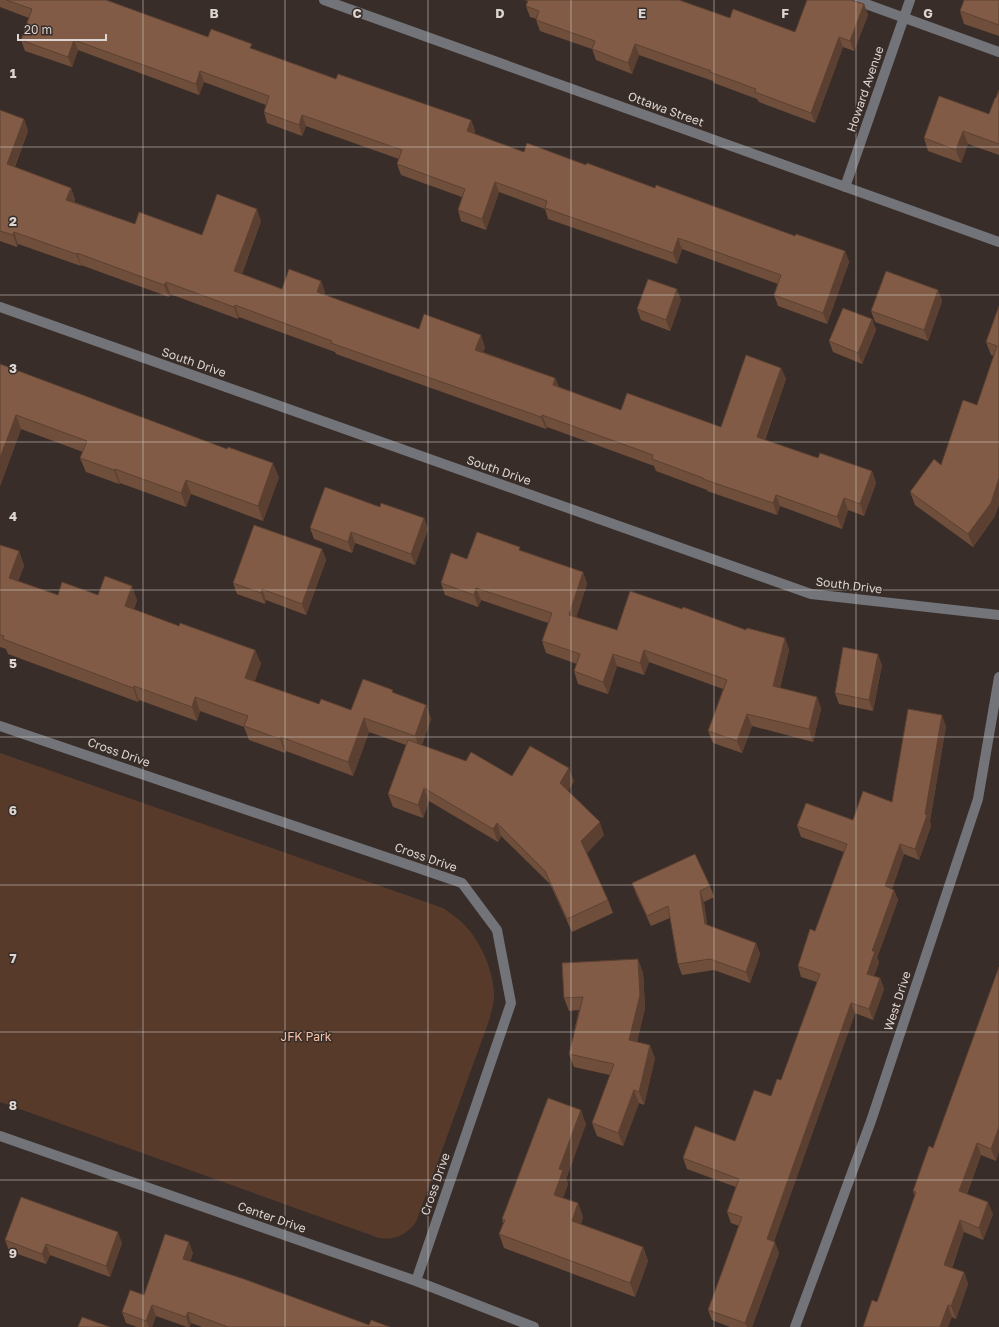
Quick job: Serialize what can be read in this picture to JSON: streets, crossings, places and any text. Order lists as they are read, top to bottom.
{
  "streets": {
    "street": [
      "Howard Avenue",
      "Ottawa Street",
      "South Drive",
      "Cross Drive",
      "West Drive",
      "Center Drive"
    ]
  },
  "crossings": [
    ["Howard Avenue", "Ottawa Street"],
    ["Cross Drive", "Center Drive"]
  ],
  "parks": ["JFK Park"],
  "scale_bar": "20 m",
  "grid": {
    "columns": [
      "B",
      "C",
      "D",
      "E",
      "F",
      "G"
    ],
    "rows": [
      "1",
      "2",
      "3",
      "4",
      "5",
      "6",
      "7",
      "8",
      "9"
    ]
  }
}
